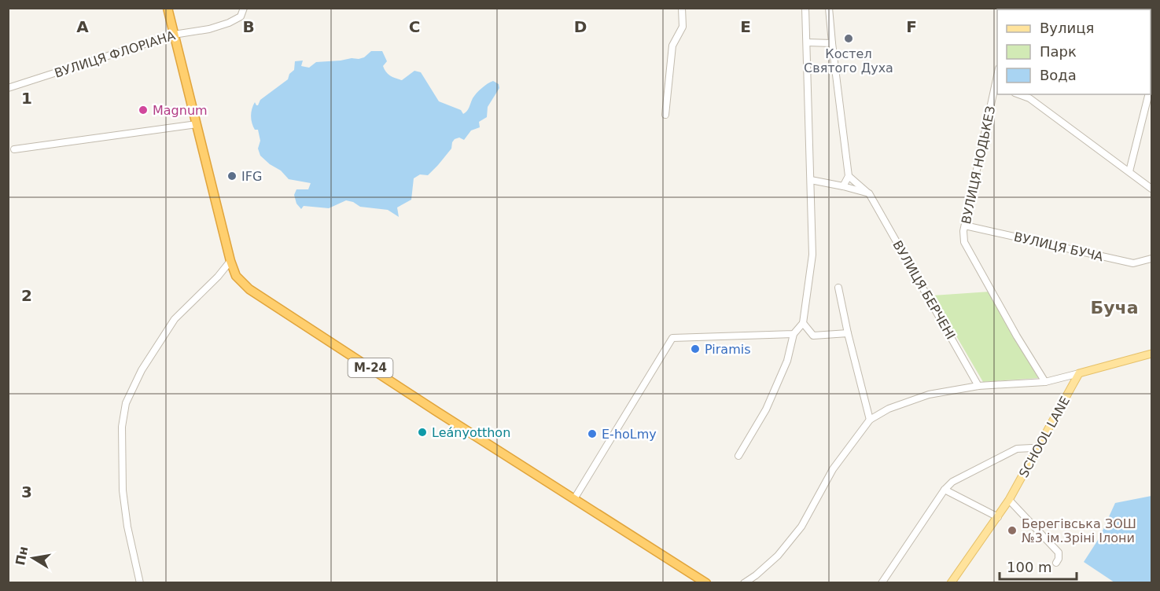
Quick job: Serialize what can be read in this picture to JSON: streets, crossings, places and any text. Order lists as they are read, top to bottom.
{
  "streets": {
    "highway": ["М-24"],
    "main road": ["SCHOOL LANE"],
    "street": [
      "ВУЛИЦЯ ФЛОРІАНА",
      "ВУЛИЦЯ НОДЬКЕЗ",
      "ВУЛИЦЯ БУЧА",
      "ВУЛИЦЯ БЕРЧЕНІ"
    ]
  },
  "crossings": [
    ["ВУЛИЦЯ ФЛОРІАНА", "М-24"],
    ["ВУЛИЦЯ НОДЬКЕЗ", "ВУЛИЦЯ БУЧА"]
  ],
  "districts": ["Буча"],
  "places": [
    "Костел Святого Духа",
    "Magnum",
    "IFG",
    "Piramis",
    "Leányotthon",
    "E-hoLmy",
    "Берегівська ЗОШ №3 ім.Зріні Ілони"
  ],
  "legend": ["Вулиця", "Парк", "Вода"],
  "scale_bar": "100 m",
  "north": "left",
  "grid": {
    "columns": [
      "A",
      "B",
      "C",
      "D",
      "E",
      "F"
    ],
    "rows": ["1", "2", "3"]
  }
}
